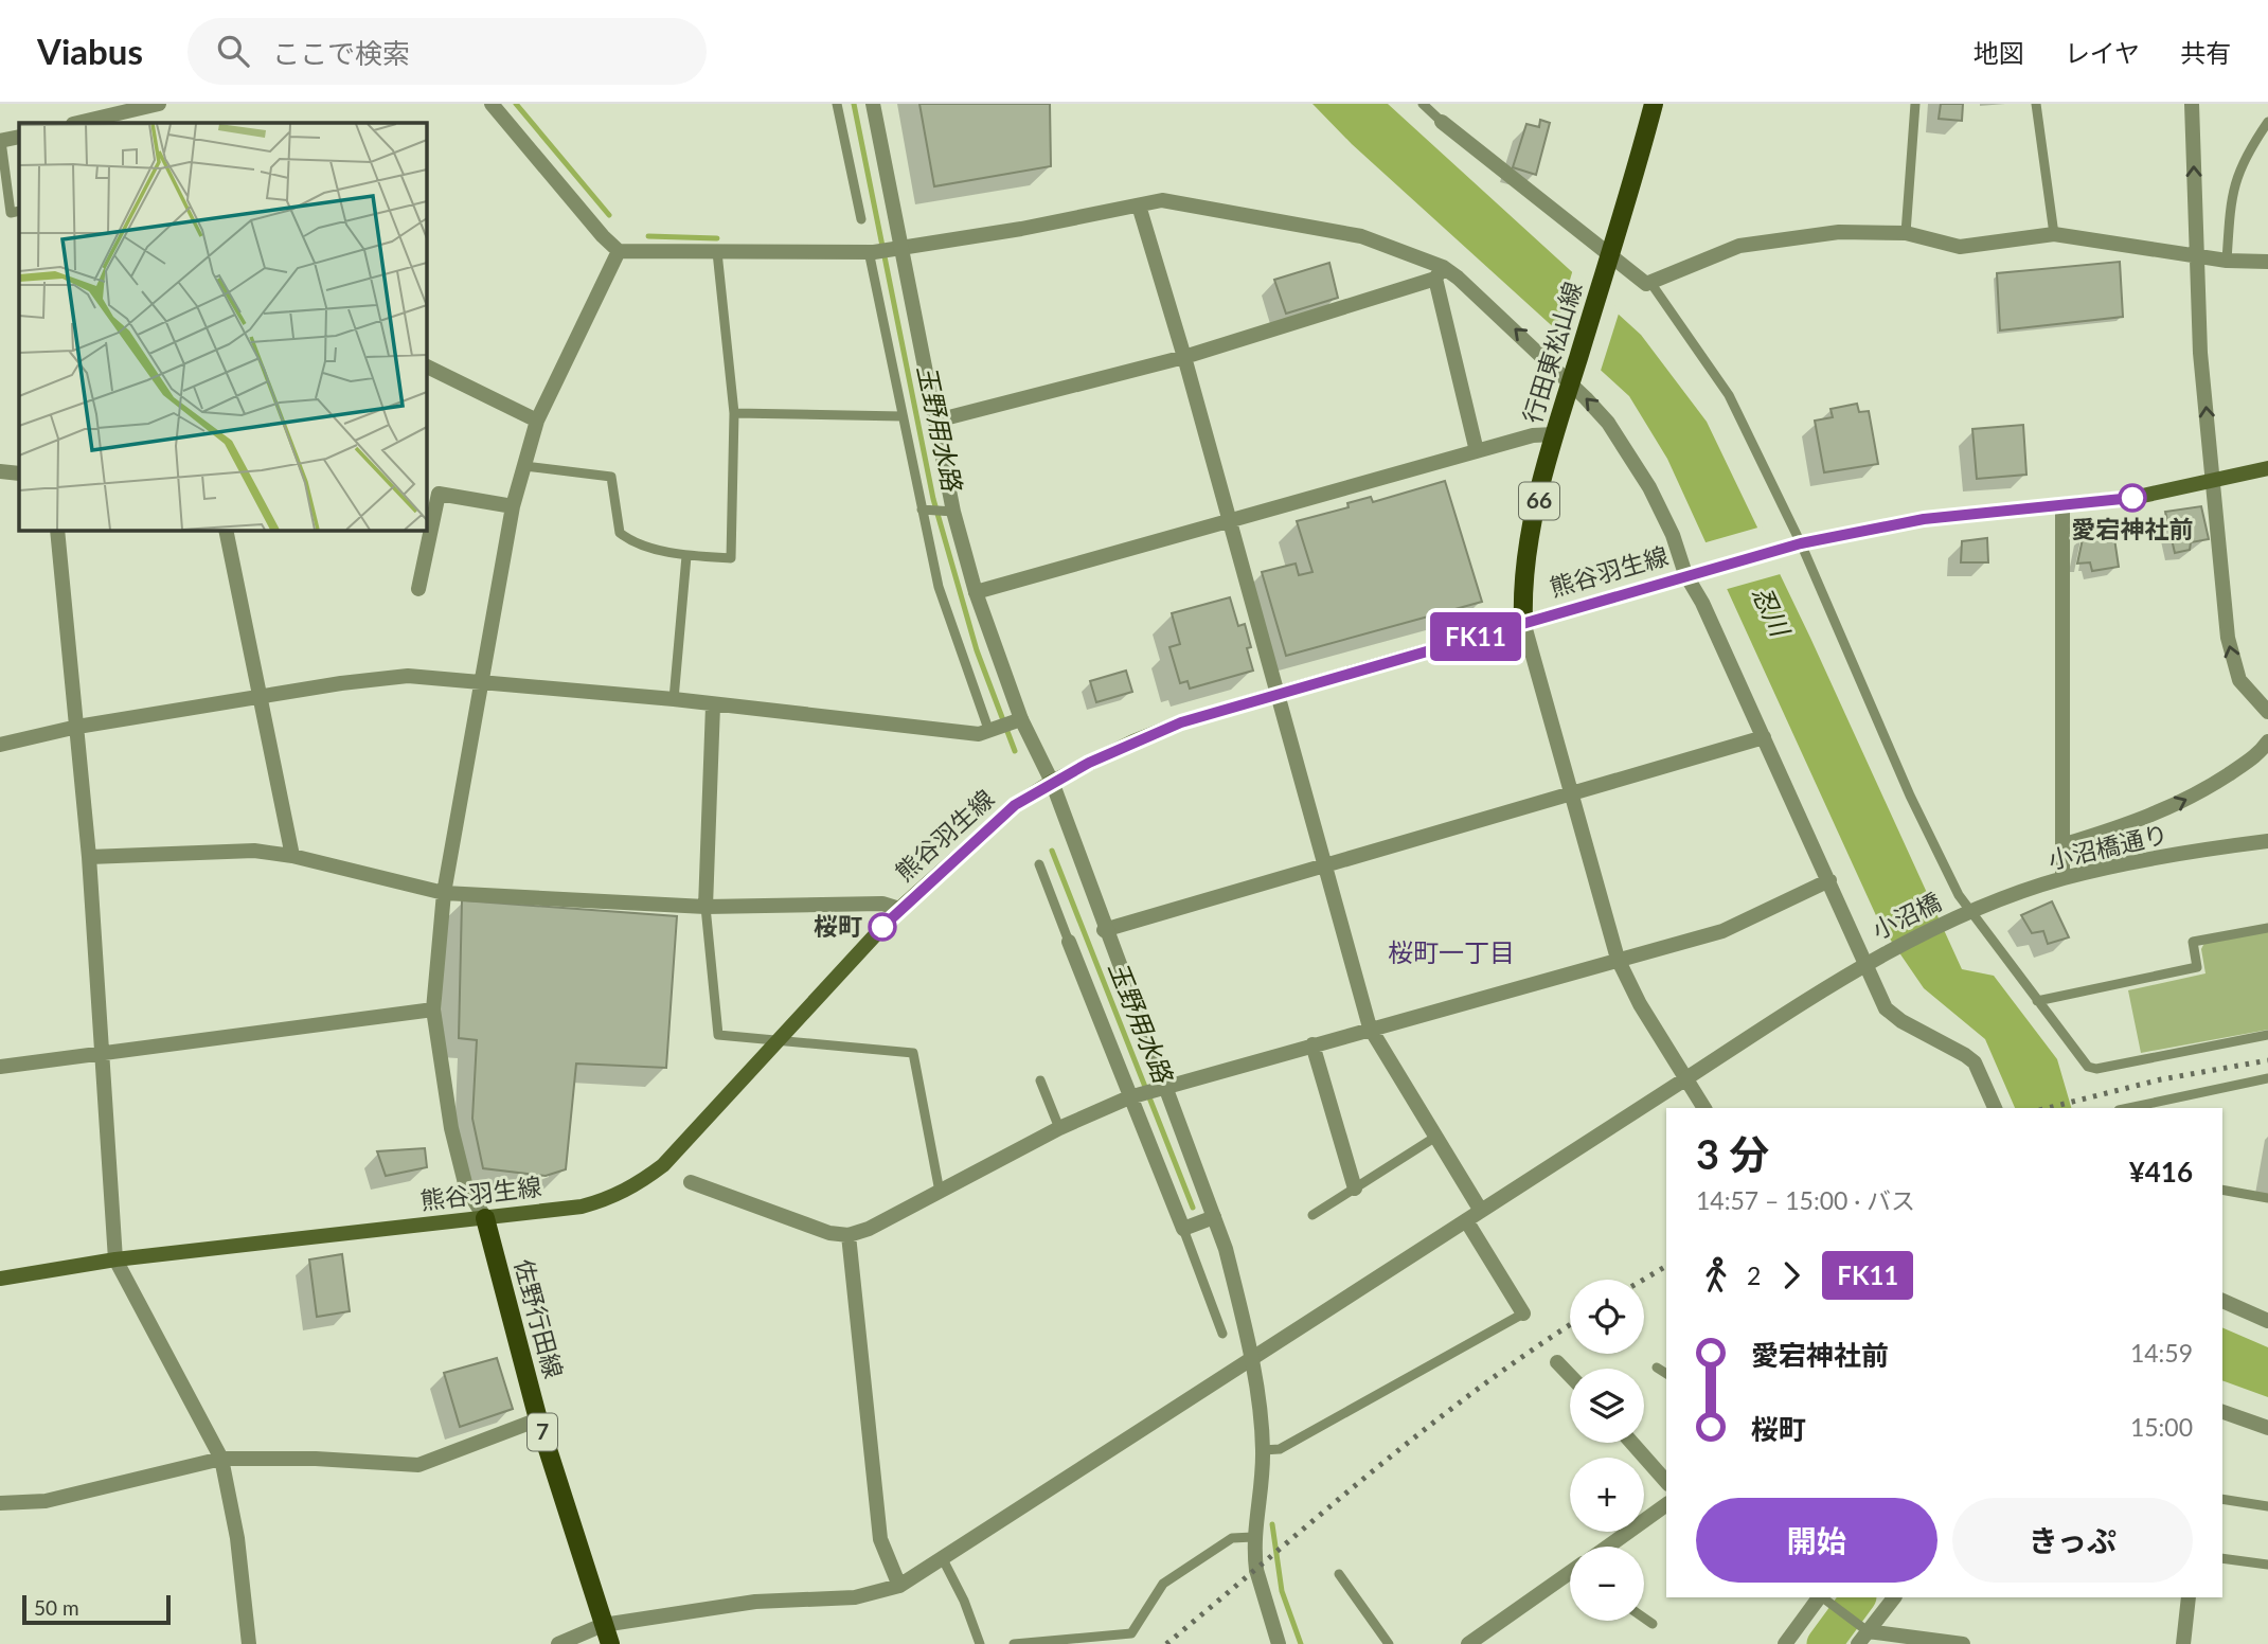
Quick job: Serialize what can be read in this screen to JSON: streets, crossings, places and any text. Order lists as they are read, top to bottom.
{
  "streets": {
    "main road": [
      "行田東松山線",
      "66",
      "熊谷羽生線",
      "佐野行田線",
      "7"
    ],
    "street": ["小沼橋通り", "小沼橋"]
  },
  "crossings": [
    ["行田東松山線", "熊谷羽生線"],
    ["熊谷羽生線", "佐野行田線"],
    ["小沼橋通り", "小沼橋"]
  ],
  "districts": ["桜町一丁目"],
  "water": ["玉野用水路", "忍川"],
  "places": ["愛宕神社前", "桜町"],
  "lines": ["bus line FK11"],
  "scale_bar": "50 m",
  "page": {
    "header": "Viabus",
    "search": "ここで検索",
    "nav": ["地図", "レイヤ", "共有"],
    "on_map": "FK11",
    "heading": ["3 分", "14:57 – 15:00 · バス", "¥416"],
    "legs": ["2", "FK11"],
    "map_buttons": ["+", "−"],
    "list": [
      {
        "name": "愛宕神社前",
        "value": "14:59"
      },
      {
        "name": "桜町",
        "value": "15:00"
      }
    ],
    "buttons": ["開始", "きっぷ"],
    "scale": "50 m"
  }
}
